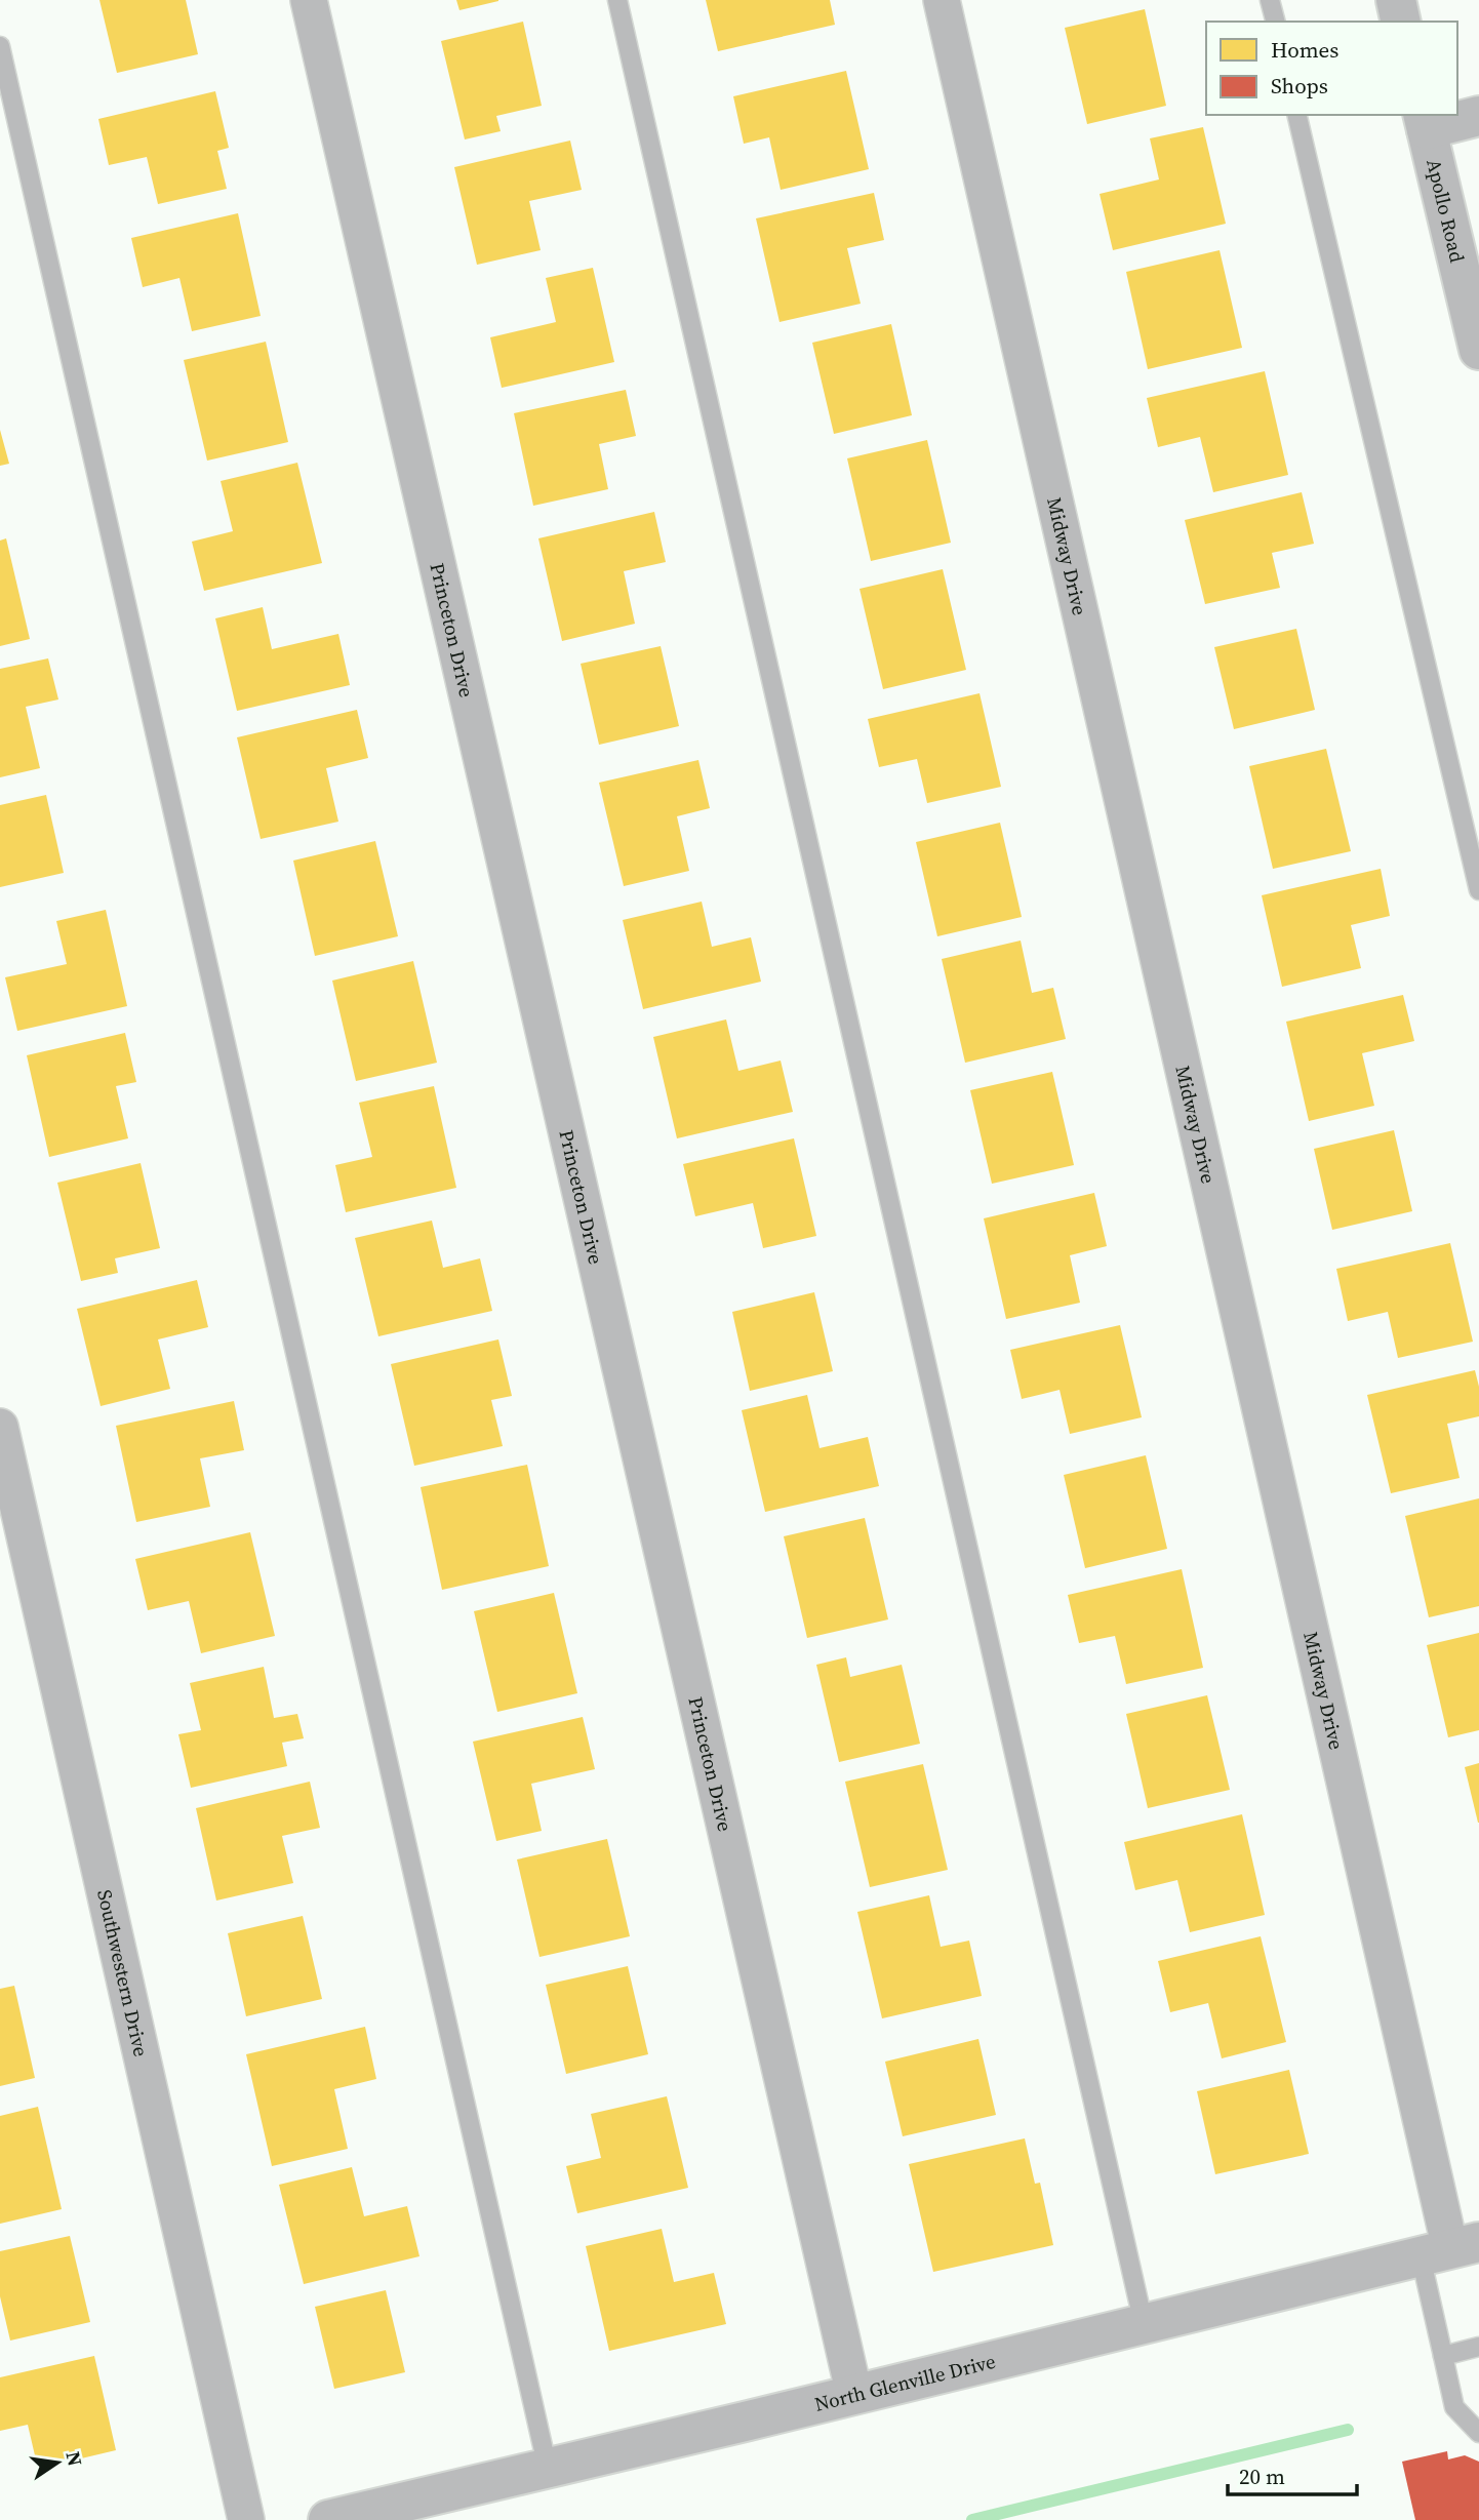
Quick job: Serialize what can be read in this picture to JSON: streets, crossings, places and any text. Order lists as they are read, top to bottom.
{
  "streets": {
    "street": [
      "Apollo Road",
      "Midway Drive",
      "Princeton Drive",
      "Southwestern Drive",
      "North Glenville Drive"
    ]
  },
  "crossings": [
    ["Midway Drive", "North Glenville Drive"],
    ["Princeton Drive", "North Glenville Drive"]
  ],
  "legend": ["Homes", "Shops"],
  "scale_bar": "20 m",
  "north": "right"
}
